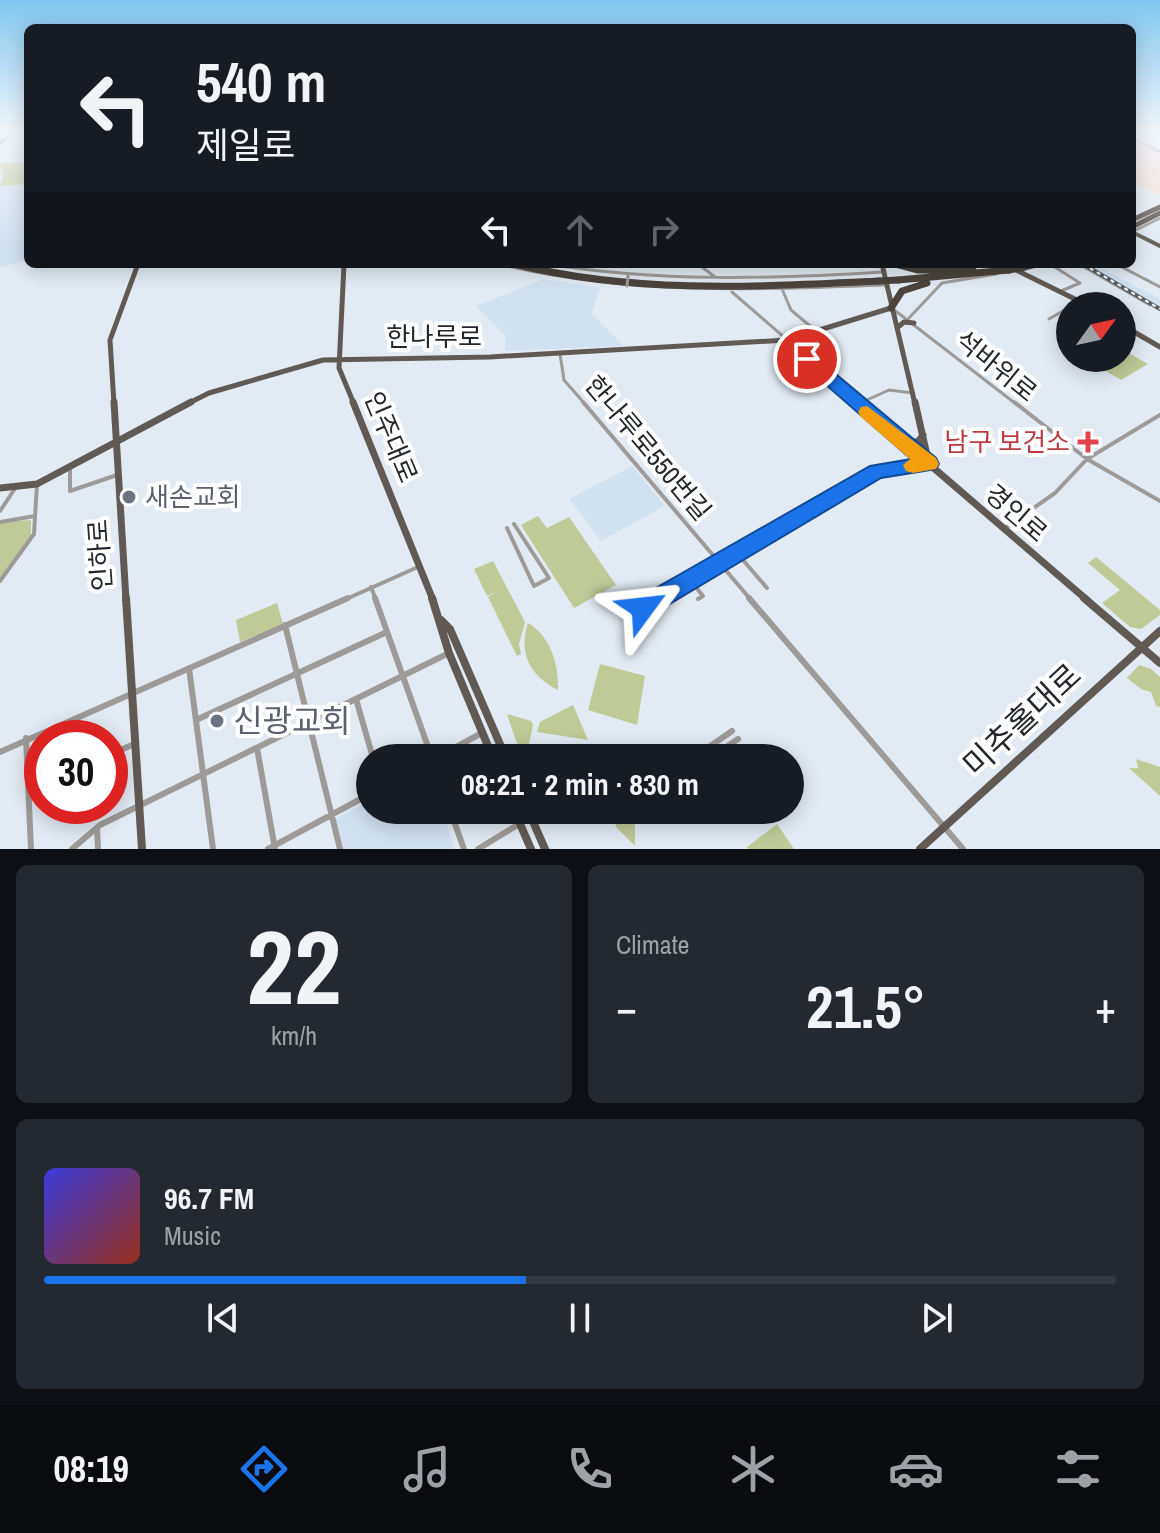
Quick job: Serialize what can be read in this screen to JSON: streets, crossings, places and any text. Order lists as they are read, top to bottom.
{
  "streets": {
    "main road": [
      "한나루로",
      "인주대로",
      "경인로",
      "인하로",
      "미추홀대로"
    ],
    "street": ["석바위로", "한나루로550번길"]
  },
  "crossings": [
    ["한나루로", "석바위로"],
    ["한나루로", "인주대로"],
    ["한나루로", "한나루로550번길"],
    ["한나루로", "인하로"],
    ["한나루로550번길", "미추홀대로"],
    ["경인로", "미추홀대로"]
  ],
  "places": {
    "health": ["남구 보건소"],
    "other": ["새손교회", "신광교회"]
  },
  "north": "top right",
  "page": {
    "turn": ["540 m", "제일로"],
    "limit": "30",
    "trip": "08:21 · 2 min · 830 m",
    "tile": [
      ["22", "km/h"],
      "Climate"
    ],
    "heat": ["−", "21.5°", "+"],
    "song": ["96.7 FM", "Music"],
    "tabs": "08:19"
  }
}
